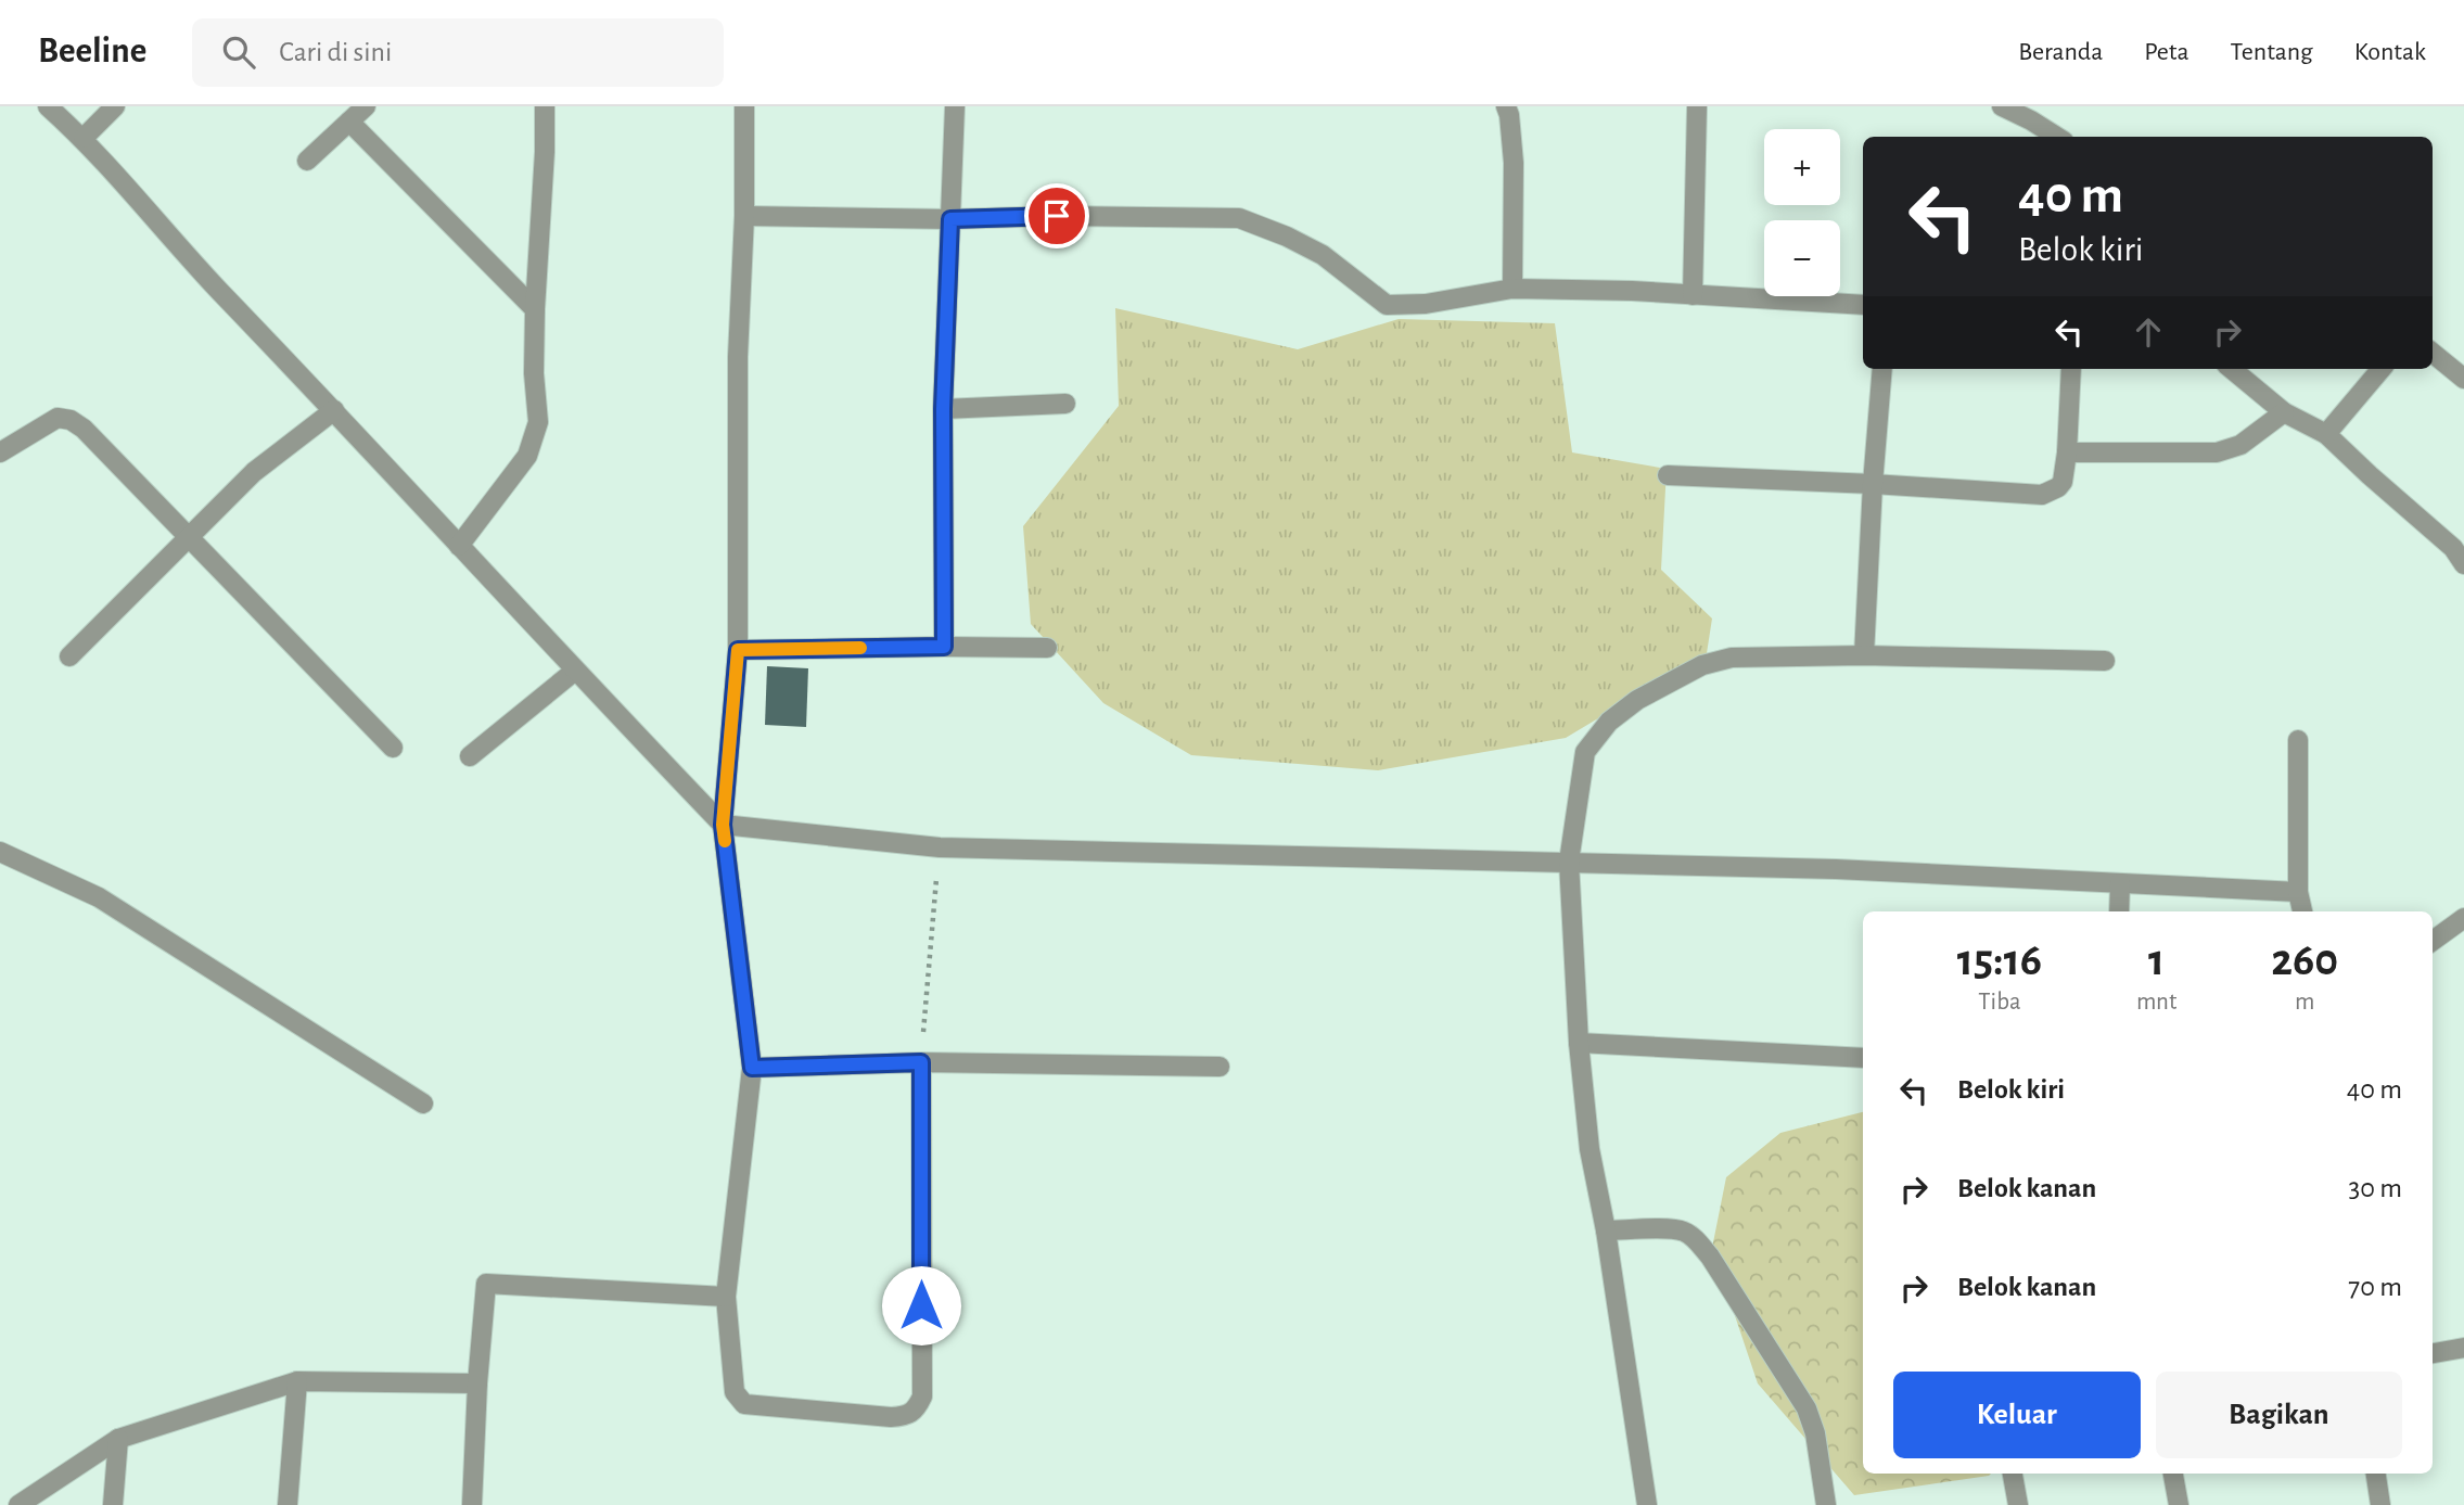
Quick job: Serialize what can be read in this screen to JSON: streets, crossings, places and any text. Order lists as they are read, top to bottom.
{
  "page": {
    "header": "Beeline",
    "search": "Cari di sini",
    "nav": [
      "Beranda",
      "Peta",
      "Tentang",
      "Kontak"
    ],
    "map_buttons": ["+", "−"],
    "turn": ["40 m", "Belok kiri"],
    "eta": [
      "15:16",
      "Tiba",
      "1",
      "mnt",
      "260",
      "m"
    ],
    "list": [
      {
        "name": "Belok kiri",
        "value": "40 m"
      },
      {
        "name": "Belok kanan",
        "value": "30 m"
      },
      {
        "name": "Belok kanan",
        "value": "70 m"
      }
    ],
    "buttons": ["Keluar", "Bagikan"]
  }
}
